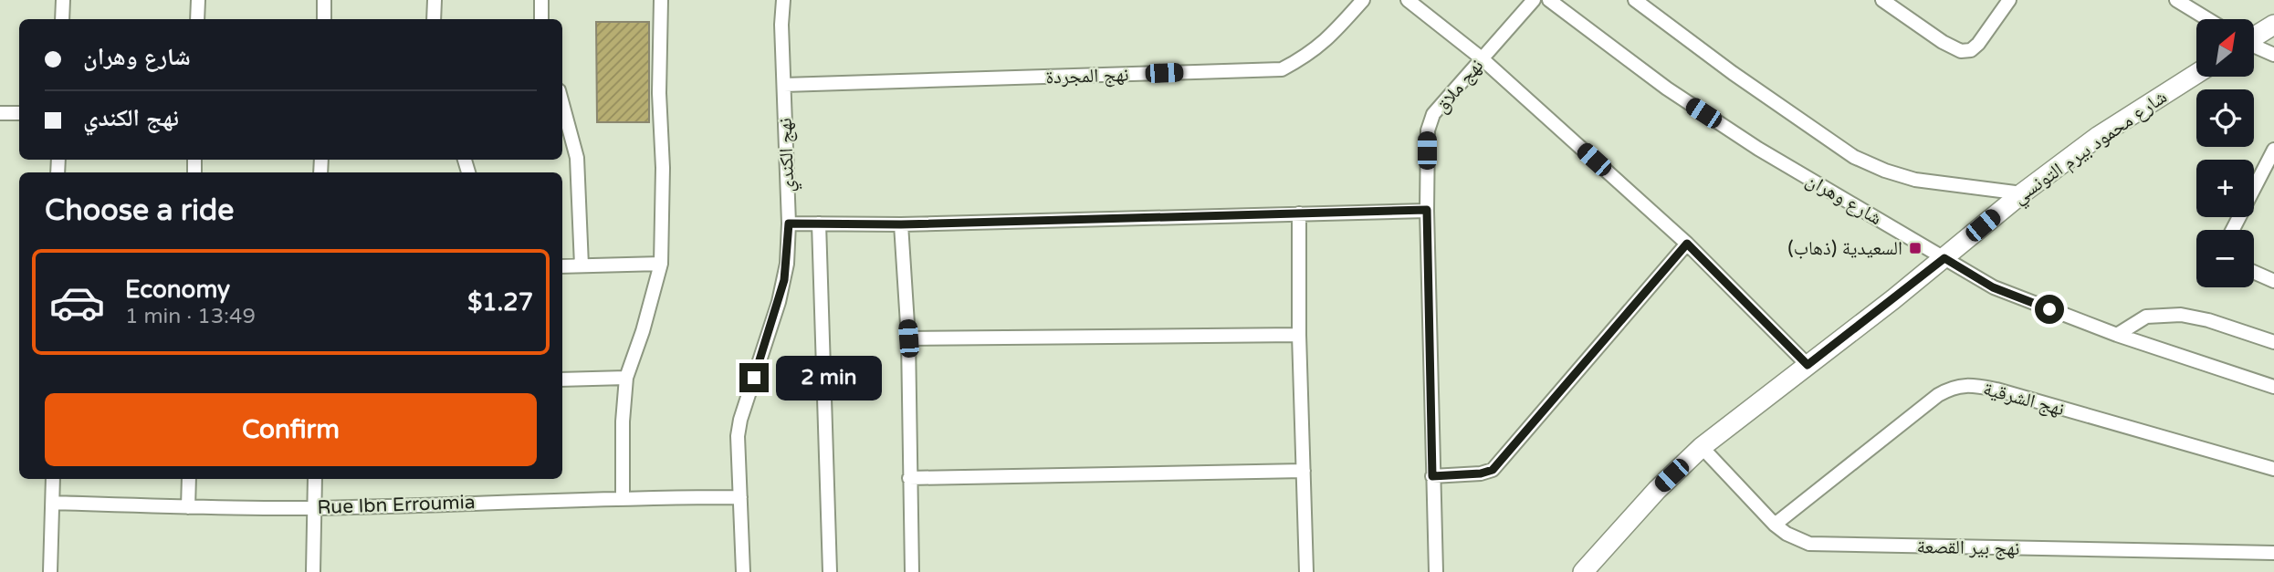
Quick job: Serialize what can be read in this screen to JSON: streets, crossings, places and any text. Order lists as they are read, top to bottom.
{
  "streets": {
    "main road": ["شارع محمود بيرم التونسي"],
    "street": [
      "نهج المجردة",
      "نهج ملاق",
      "نهج الكندي",
      "شارع وهران",
      "نهج الشرقية",
      "Rue Ibn Erroumia",
      "نهج بير القصعة"
    ]
  },
  "crossings": [
    ["نهج المجردة", "نهج الكندي"],
    ["شارع محمود بيرم التونسي", "شارع وهران"],
    ["شارع محمود بيرم التونسي", "نهج بير القصعة"],
    ["نهج الكندي", "Rue Ibn Erroumia"],
    ["نهج الشرقية", "نهج بير القصعة"]
  ],
  "places": {
    "transit": ["السعيدية (ذهاب)"]
  },
  "north": "top right",
  "page": {
    "map_buttons": ["+", "−"],
    "banner": ["شارع وهران", "نهج الكندي"],
    "heading": "Choose a ride",
    "list": [
      {
        "name": "Economy",
        "note": "1 min · 13:49",
        "value": "$1.27"
      }
    ],
    "bubble": "2 min",
    "buttons": "Confirm"
  }
}
